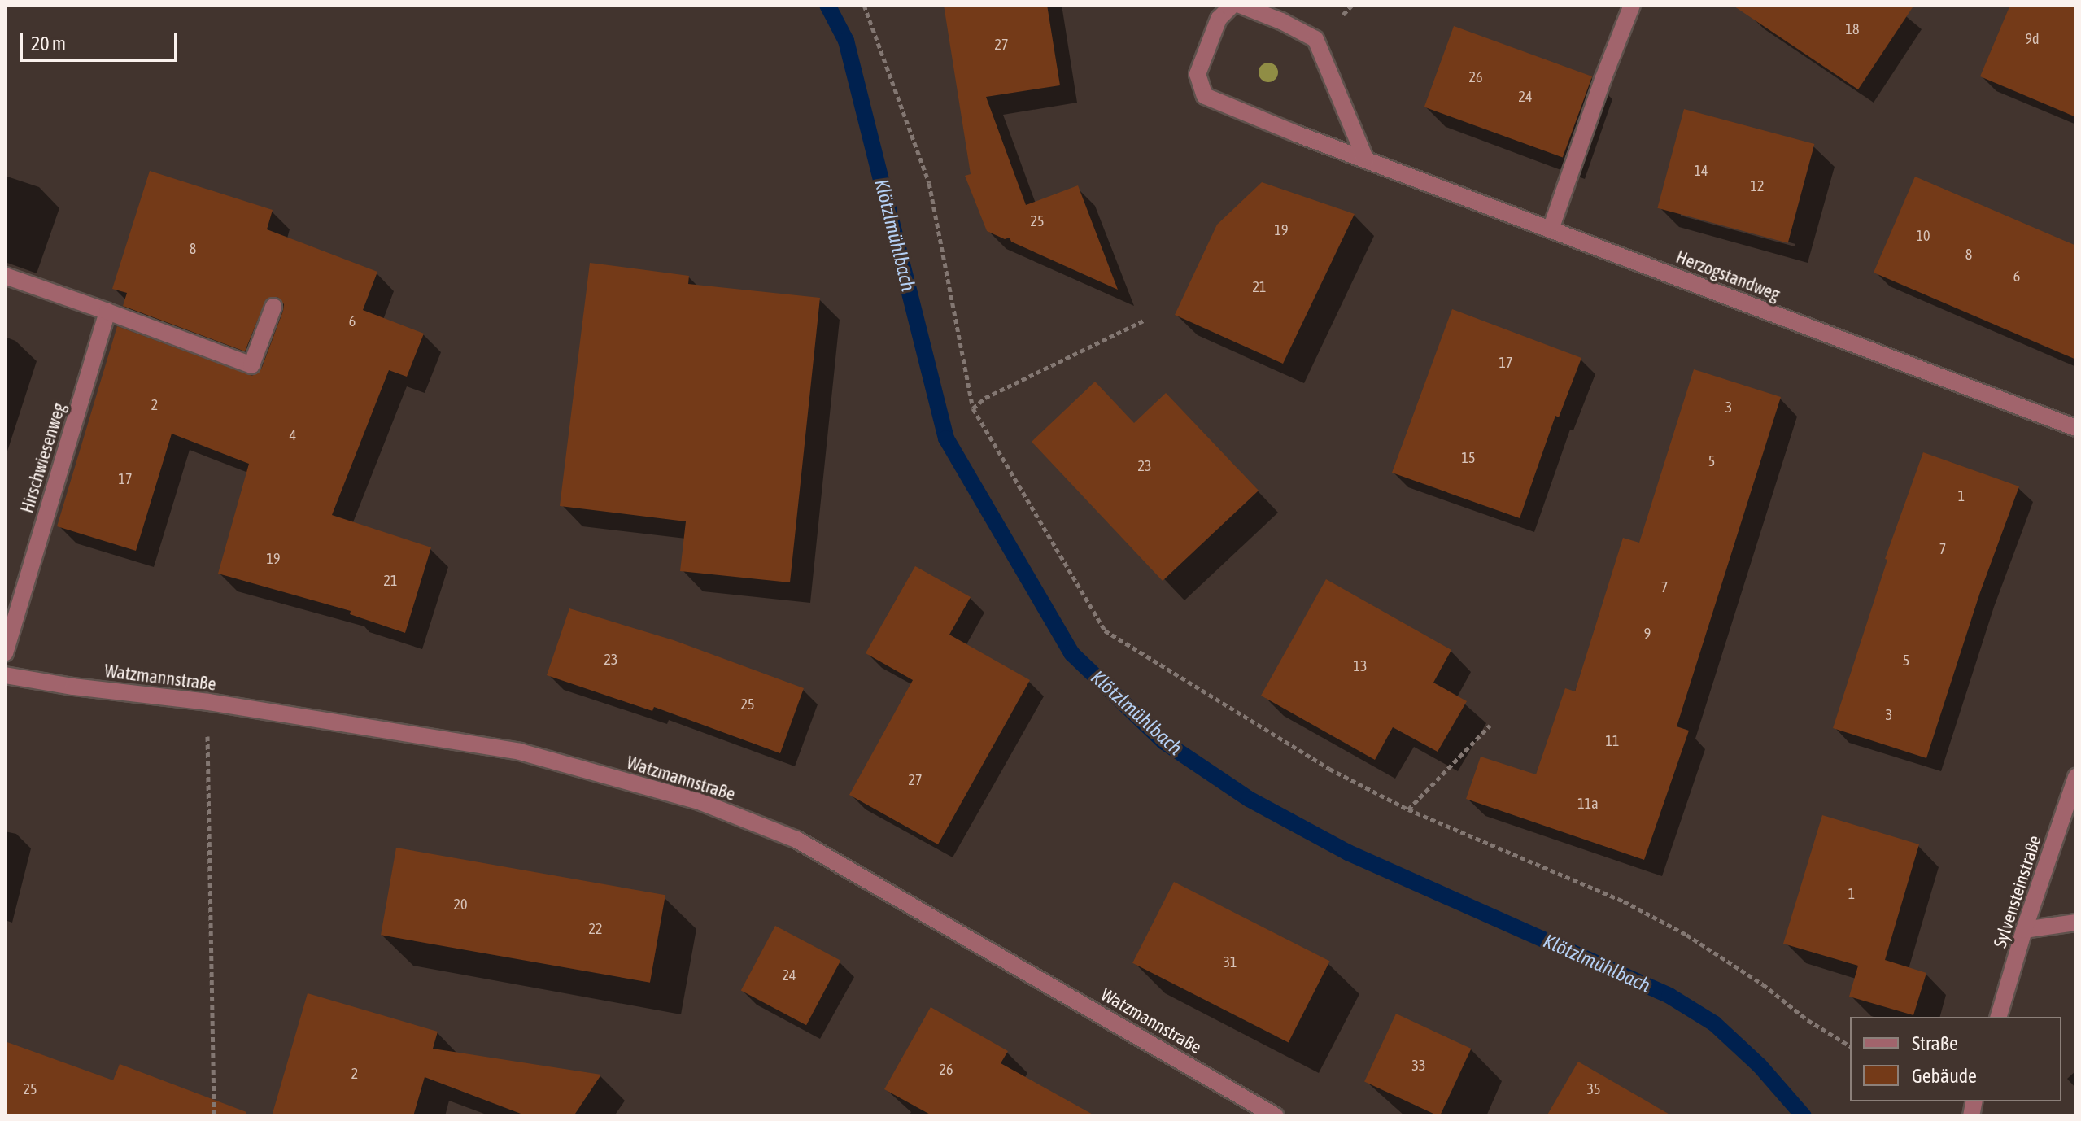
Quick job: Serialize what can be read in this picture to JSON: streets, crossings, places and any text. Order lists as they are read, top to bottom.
{
  "streets": {
    "street": [
      "Herzogstandweg",
      "Hirschwiesenweg",
      "Watzmannstraße",
      "Sylvensteinstraße"
    ]
  },
  "water": ["Klötzlmühlbach"],
  "house_numbers": [
    "18",
    "9d",
    "27",
    "26",
    "24",
    "14",
    "12",
    "25",
    "19",
    "10",
    "8",
    "8",
    "6",
    "21",
    "6",
    "17",
    "2",
    "3",
    "4",
    "15",
    "5",
    "23",
    "17",
    "1",
    "7",
    "19",
    "21",
    "7",
    "9",
    "23",
    "5",
    "13",
    "25",
    "3",
    "11",
    "27",
    "11a",
    "1",
    "20",
    "22",
    "31",
    "24",
    "33",
    "26",
    "2",
    "25",
    "35"
  ],
  "legend": ["Straße", "Gebäude"],
  "scale_bar": "20 m"
}
